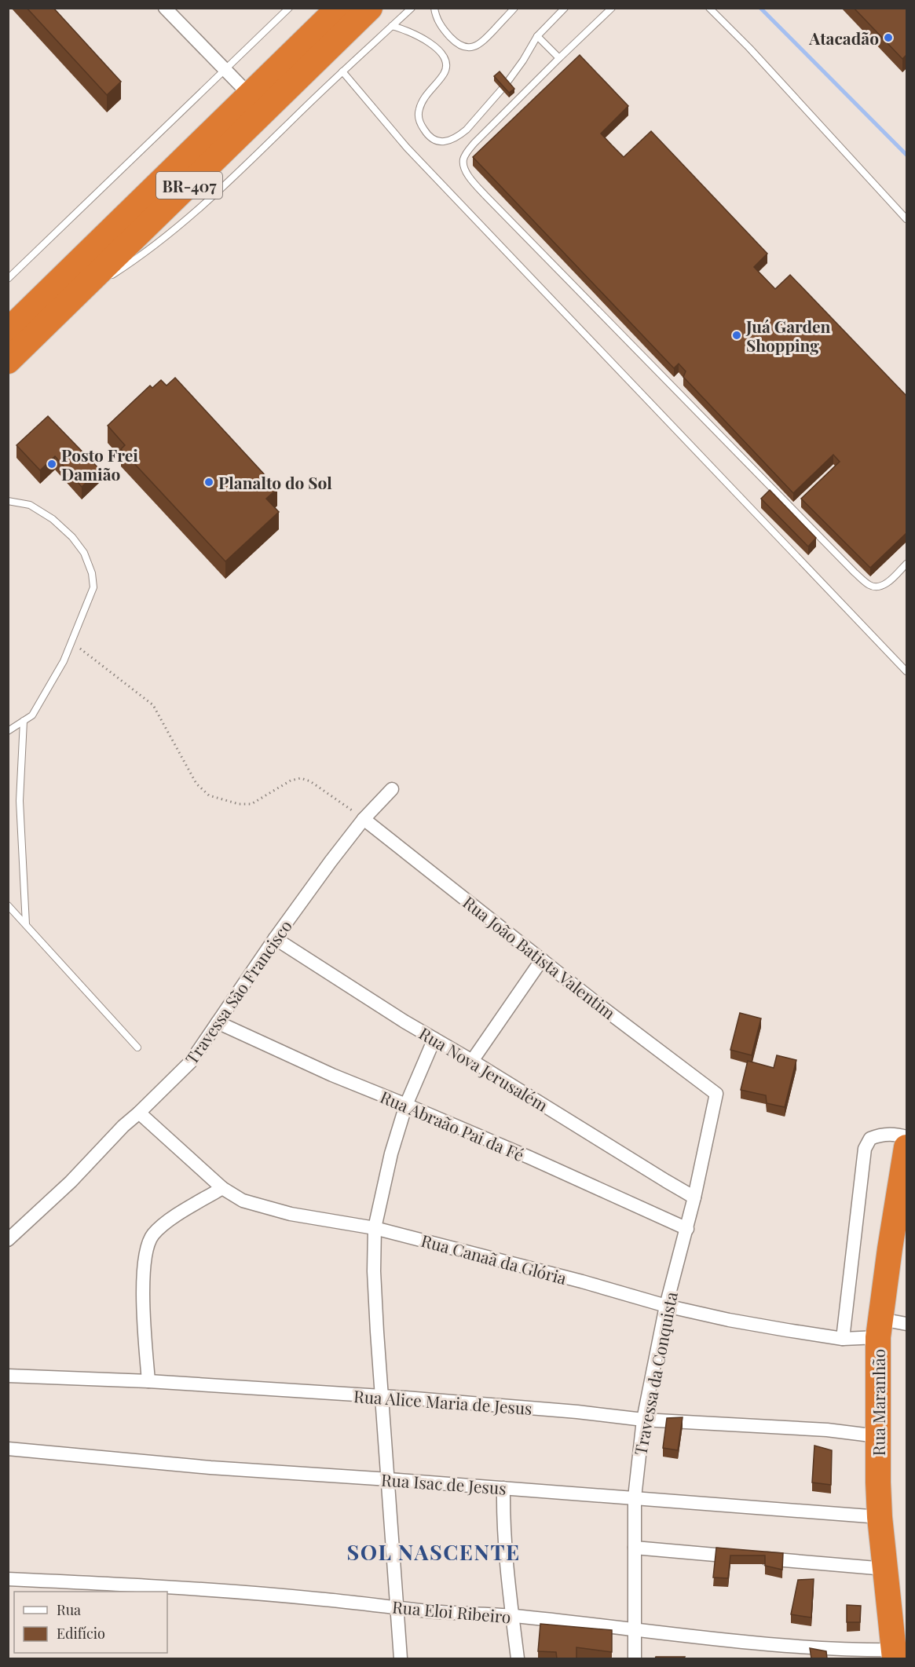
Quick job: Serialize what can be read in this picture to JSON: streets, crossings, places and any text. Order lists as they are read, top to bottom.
{
  "streets": {
    "highway": ["BR-407", "Rua Maranhão"],
    "street": [
      "Rua João Batista Valentim",
      "Travessa São Francisco",
      "Rua Nova Jerusalém",
      "Rua Abraão Pai da Fé",
      "Rua Canaã da Glória",
      "Travessa da Conquista",
      "Rua Alice Maria de Jesus",
      "Rua Isac de Jesus",
      "Rua Eloi Ribeiro"
    ]
  },
  "crossings": [
    ["Rua João Batista Valentim", "Travessa São Francisco"],
    ["Rua João Batista Valentim", "Travessa da Conquista"],
    ["Travessa São Francisco", "Rua Nova Jerusalém"],
    ["Travessa São Francisco", "Rua Abraão Pai da Fé"],
    ["Travessa São Francisco", "Rua Canaã da Glória"],
    ["Rua Nova Jerusalém", "Travessa da Conquista"],
    ["Rua Abraão Pai da Fé", "Travessa da Conquista"],
    ["Rua Canaã da Glória", "Travessa da Conquista"],
    ["Rua Canaã da Glória", "Rua Maranhão"],
    ["Travessa da Conquista", "Rua Alice Maria de Jesus"],
    ["Travessa da Conquista", "Rua Isac de Jesus"],
    ["Travessa da Conquista", "Rua Eloi Ribeiro"],
    ["Rua Alice Maria de Jesus", "Rua Maranhão"],
    ["Rua Maranhão", "Rua Isac de Jesus"],
    ["Rua Maranhão", "Rua Eloi Ribeiro"]
  ],
  "districts": ["SOL NASCENTE"],
  "places": [
    "Atacadão",
    "Juá Garden Shopping",
    "Posto Frei Damião",
    "Planalto do Sol"
  ],
  "legend": ["Rua", "Edifício"]
}
